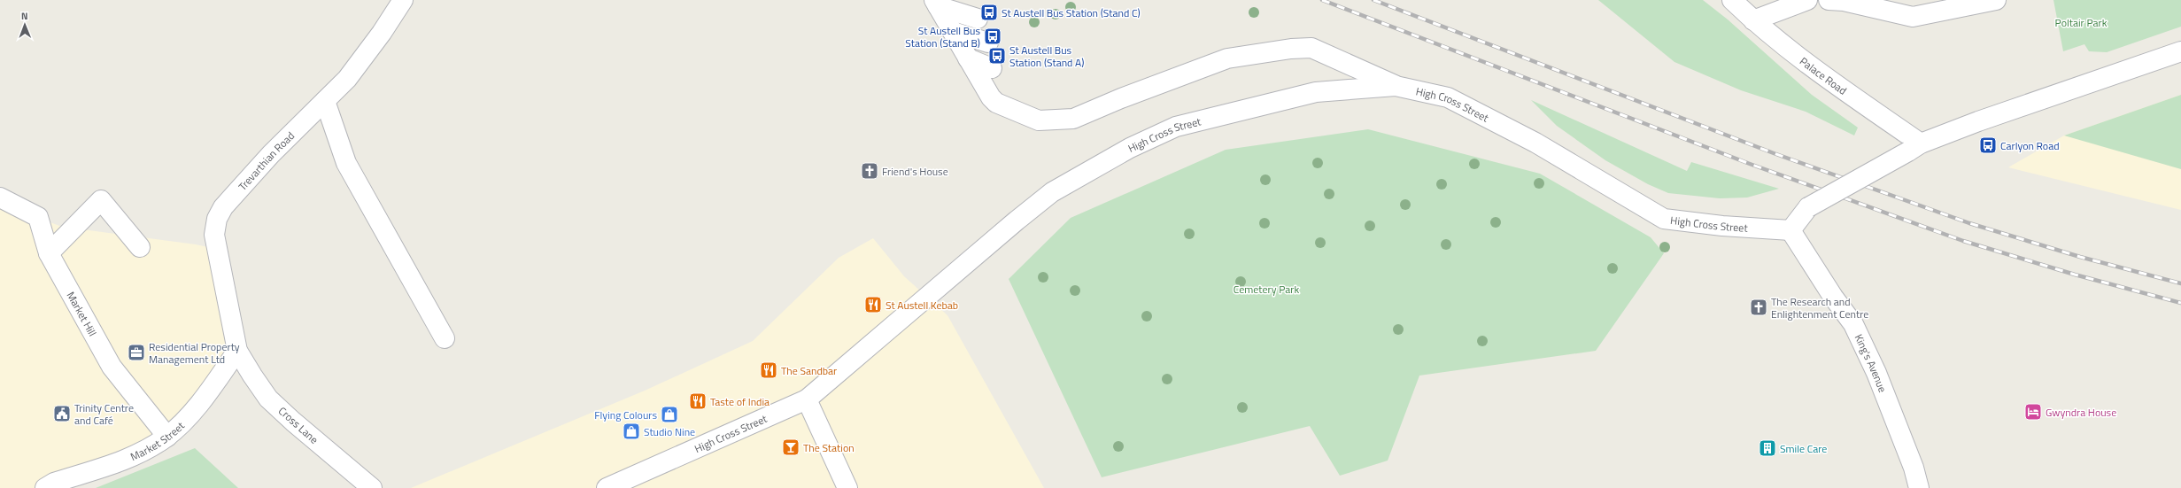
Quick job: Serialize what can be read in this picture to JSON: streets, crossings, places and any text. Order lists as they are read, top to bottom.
{
  "streets": {
    "street": [
      "Palace Road",
      "High Cross Street",
      "Trevarthian Road",
      "Market Hill",
      "King's Avenue",
      "Cross Lane",
      "Market Street"
    ]
  },
  "crossings": [
    ["High Cross Street", "King's Avenue"],
    ["Trevarthian Road", "Cross Lane"],
    ["Trevarthian Road", "Market Street"],
    ["Market Hill", "Market Street"],
    ["Cross Lane", "Market Street"]
  ],
  "parks": ["Poltair Park", "Cemetery Park"],
  "places": {
    "bus stop": [
      "St Austell Bus Station (Stand C)",
      "St Austell Bus Station (Stand B)",
      "St Austell Bus Station (Stand A)",
      "Carlyon Road"
    ],
    "church": ["Friend's House", "The Research and Enlightenment Centre"],
    "restaurant": ["St Austell Kebab", "The Sandbar", "Taste of India"],
    "office": ["Residential Property Management Ltd"],
    "hotel": ["Gwyndra House"],
    "public building": ["Trinity Centre and Café"],
    "shop": ["Flying Colours", "Studio Nine"],
    "bar": ["The Station"],
    "building": ["Smile Care"]
  },
  "north": "top"
}
